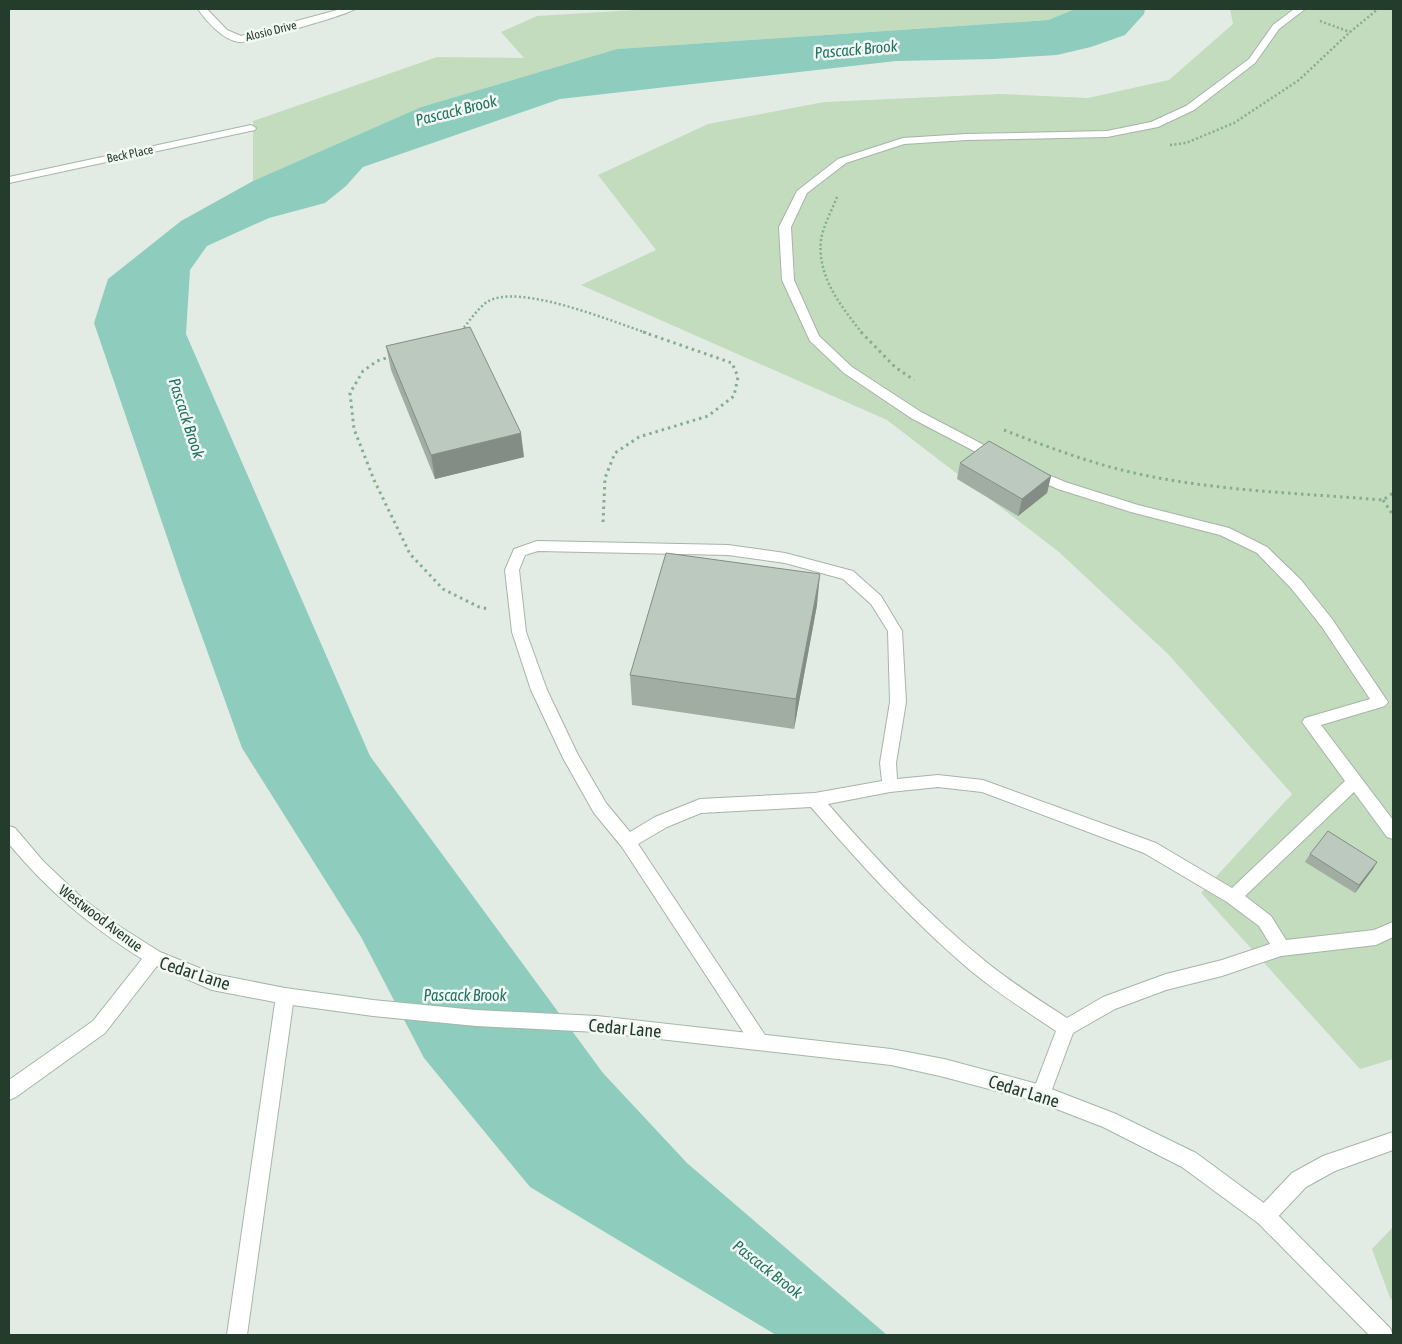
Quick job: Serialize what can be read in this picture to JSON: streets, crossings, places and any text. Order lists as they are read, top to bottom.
{
  "streets": {
    "street": [
      "Alosio Drive",
      "Beck Place",
      "Westwood Avenue",
      "Cedar Lane"
    ]
  },
  "crossings": [
    ["Westwood Avenue", "Cedar Lane"]
  ],
  "water": ["Pascack Brook"]
}
